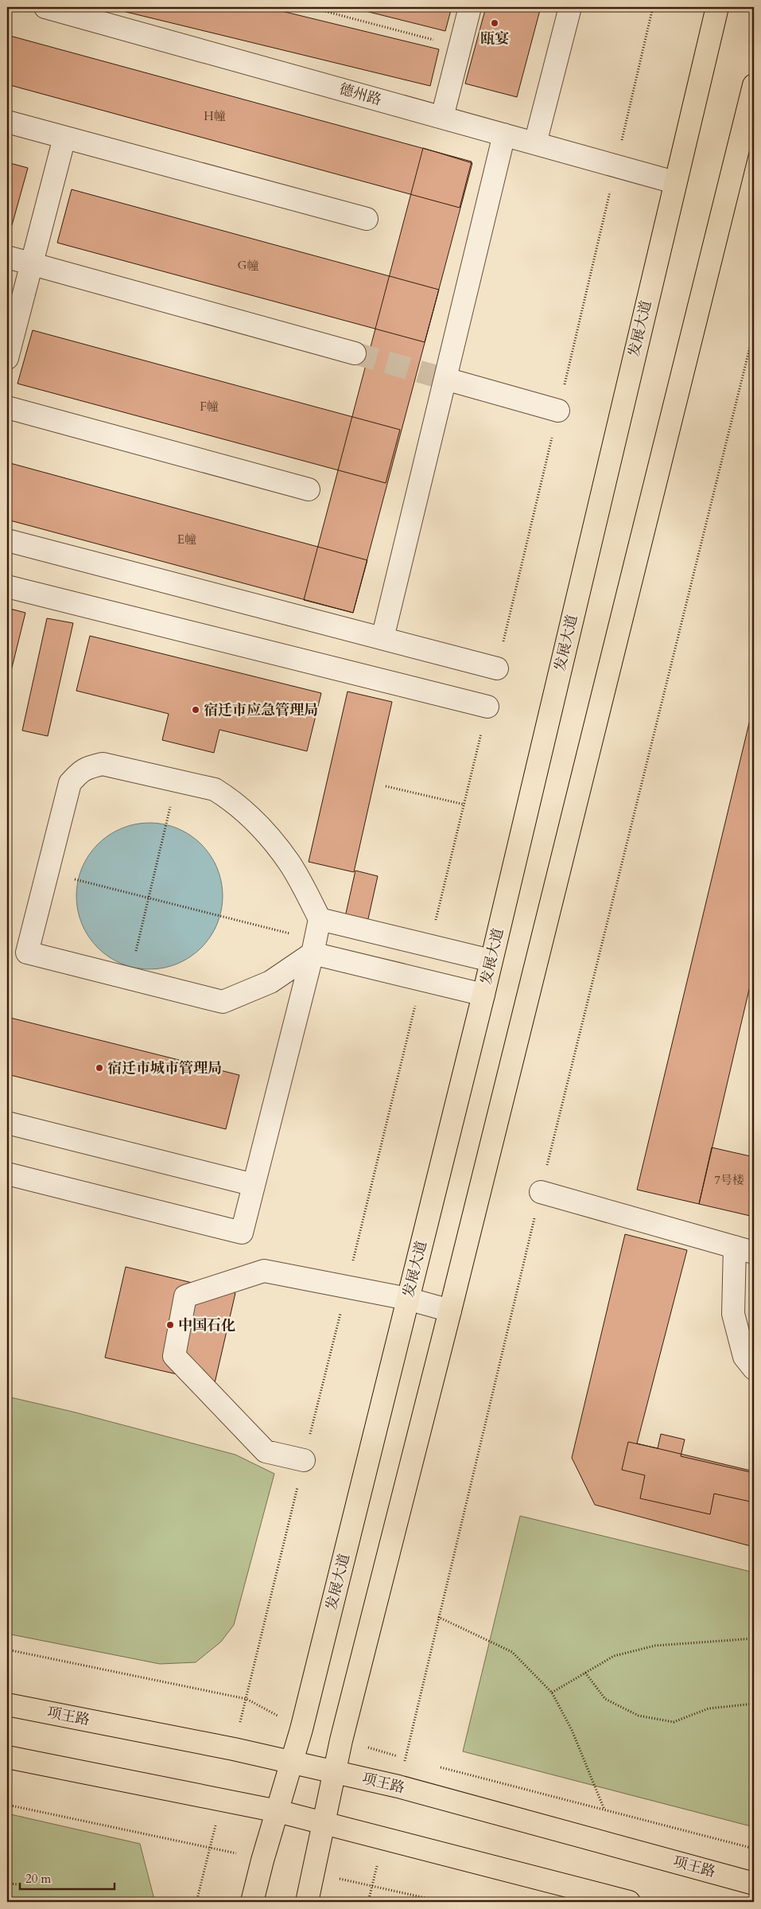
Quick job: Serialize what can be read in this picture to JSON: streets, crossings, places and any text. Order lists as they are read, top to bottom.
{
  "streets": {
    "main road": ["发展大道", "项王路"],
    "street": ["德州路"]
  },
  "crossings": [
    ["德州路", "发展大道"],
    ["发展大道", "项王路"]
  ],
  "places": [
    "瓯宴",
    "宿迁市应急管理局",
    "宿迁市城市管理局",
    "中国石化"
  ],
  "house_numbers": [
    "H幢",
    "G幢",
    "F幢",
    "E幢",
    "7号楼"
  ],
  "scale_bar": "20 m"
}
